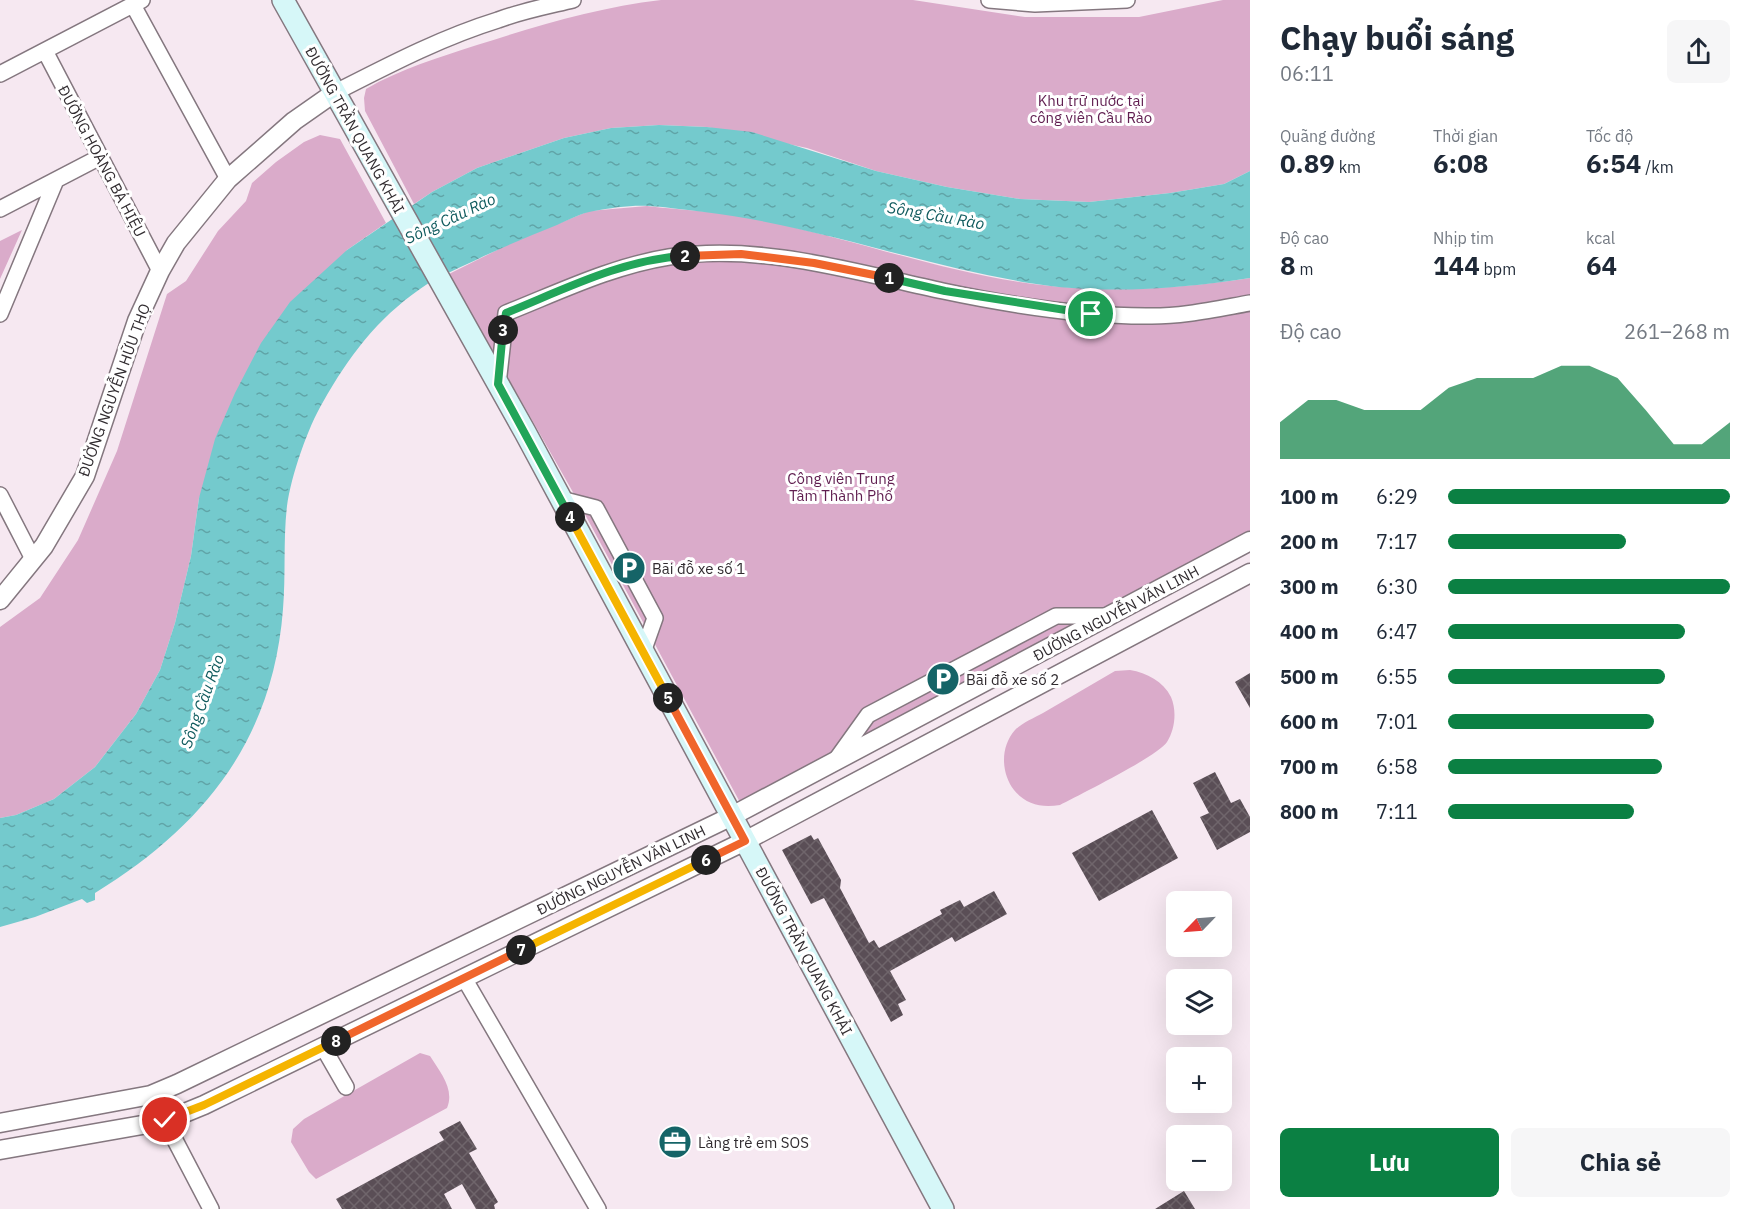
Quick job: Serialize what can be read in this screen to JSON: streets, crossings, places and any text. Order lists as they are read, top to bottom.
{
  "streets": {
    "main road": ["ĐƯỜNG TRẦN QUANG KHẢI"],
    "street": ["ĐƯỜNG HOÀNG BÁ HIỆU", "ĐƯỜNG NGUYỄN HỮU THỌ", "ĐƯỜNG NGUYỄN VĂN LINH"]
  },
  "crossings": [
    ["ĐƯỜNG TRẦN QUANG KHẢI", "ĐƯỜNG NGUYỄN HỮU THỌ"],
    ["ĐƯỜNG TRẦN QUANG KHẢI", "ĐƯỜNG NGUYỄN VĂN LINH"],
    ["ĐƯỜNG HOÀNG BÁ HIỆU", "ĐƯỜNG NGUYỄN HỮU THỌ"]
  ],
  "water": ["Sông Cầu Rào"],
  "parks": ["Khu trữ nước tại công viên Cầu Rào", "Công viên Trung Tâm Thành Phố"],
  "places": {
    "parking": ["Bãi đỗ xe số 1", "Bãi đỗ xe số 2"],
    "office": ["Làng trẻ em SOS"]
  },
  "north": "bottom left",
  "page": {
    "heading": ["Chạy buổi sáng", "06:11"],
    "stats": [
      ["Quãng đường", "0.89 km"],
      ["Thời gian", "6:08"],
      ["Tốc độ", "6:54 /km"],
      ["Độ cao", "8 m"],
      ["Nhịp tim", "144 bpm"],
      ["kcal", "64"]
    ],
    "pins": [
      "2",
      "1",
      "3",
      "4",
      "5",
      "6",
      "7",
      "8"
    ],
    "chart": ["Độ cao", "261–268 m"],
    "list": [
      {
        "name": "100 m",
        "note": "6:29"
      },
      {
        "name": "200 m",
        "note": "7:17"
      },
      {
        "name": "300 m",
        "note": "6:30"
      },
      {
        "name": "400 m",
        "note": "6:47"
      },
      {
        "name": "500 m",
        "note": "6:55"
      },
      {
        "name": "600 m",
        "note": "7:01"
      },
      {
        "name": "700 m",
        "note": "6:58"
      },
      {
        "name": "800 m",
        "note": "7:11"
      }
    ],
    "map_buttons": ["+", "−"],
    "buttons": ["Lưu", "Chia sẻ"]
  }
}
